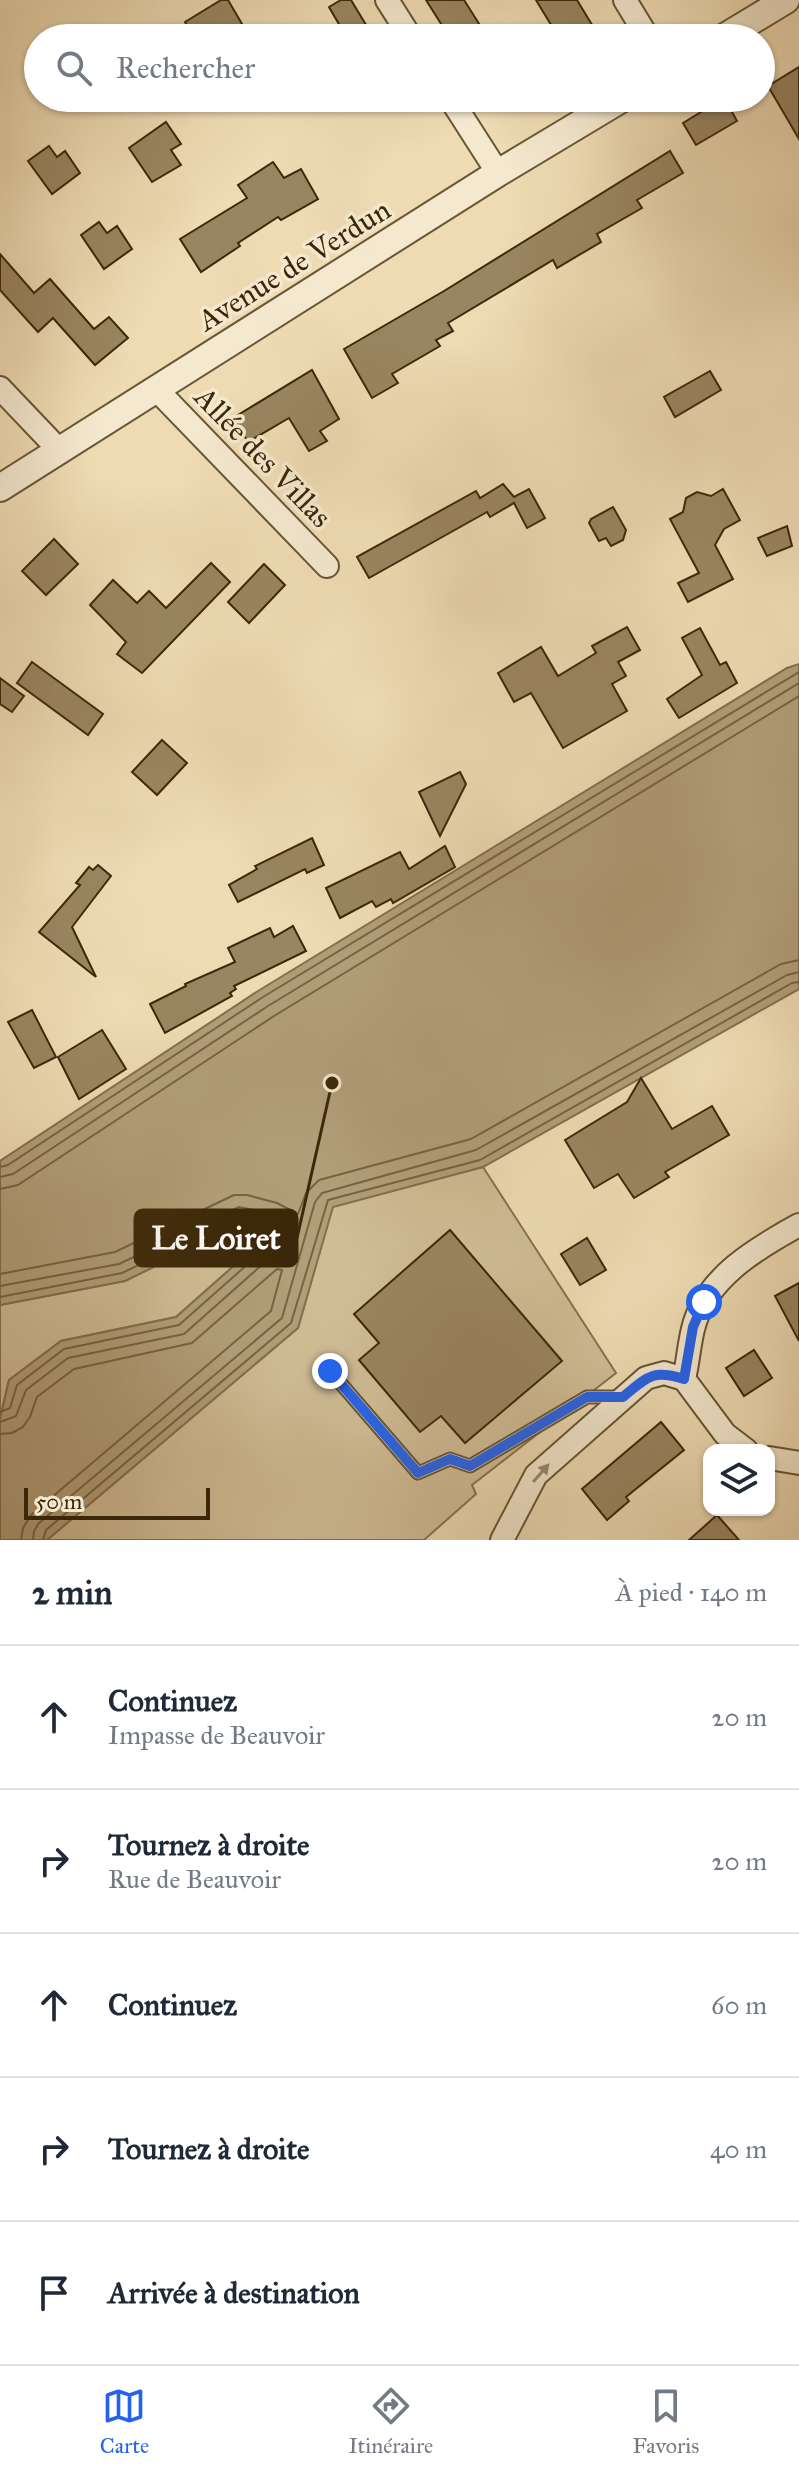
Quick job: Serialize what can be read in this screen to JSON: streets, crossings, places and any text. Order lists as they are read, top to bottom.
{
  "streets": {
    "street": ["Avenue de Verdun", "Allée des Villas"]
  },
  "crossings": [
    ["Avenue de Verdun", "Allée des Villas"]
  ],
  "places": ["Le Loiret"],
  "scale_bar": "50 m",
  "page": {
    "search": "Rechercher",
    "scale": "50 m",
    "heading": ["2 min", "À pied · 140 m"],
    "list": [
      ["Continuez", "Impasse de Beauvoir", "20 m"],
      ["Tournez à droite", "Rue de Beauvoir", "20 m"],
      ["Continuez", "60 m"],
      ["Tournez à droite", "40 m"],
      "Arrivée à destination"
    ],
    "nav": ["Carte", "Itinéraire", "Favoris"]
  }
}
